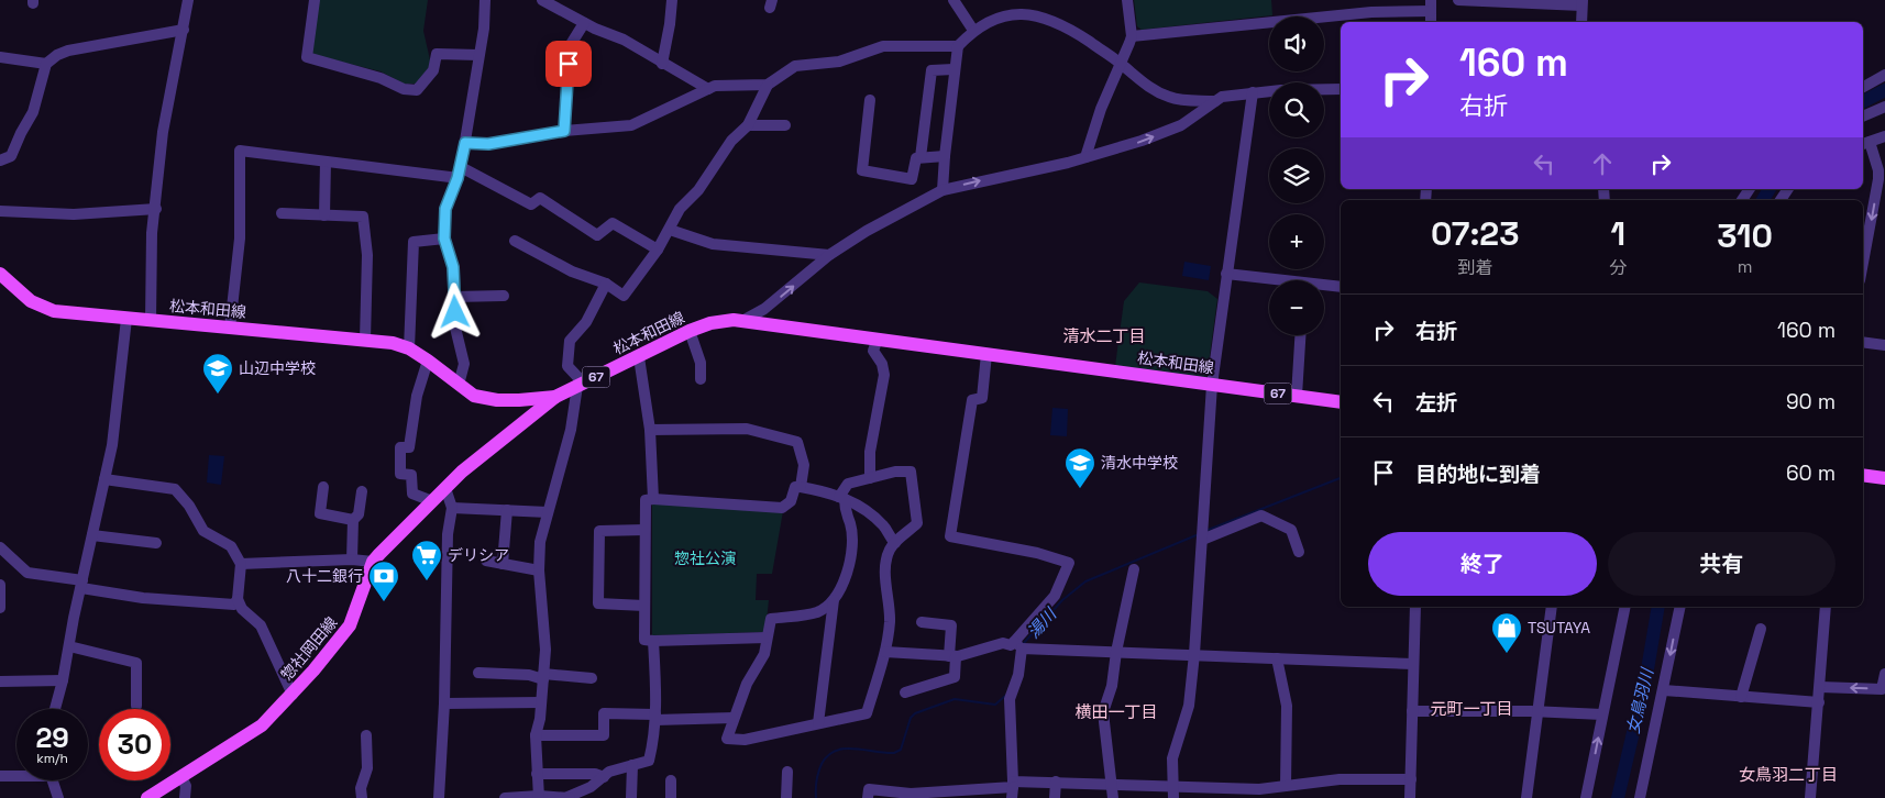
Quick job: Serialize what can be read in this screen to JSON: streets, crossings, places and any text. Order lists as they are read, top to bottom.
{
  "streets": {
    "main road": ["松本和田線", "67", "惣社岡田線"]
  },
  "crossings": [
    ["松本和田線", "惣社岡田線"]
  ],
  "districts": [
    "清水二丁目",
    "元町一丁目",
    "横田一丁目",
    "女鳥羽二丁目"
  ],
  "water": ["湯川", "女鳥羽川"],
  "parks": ["惣社公演"],
  "places": {
    "school or university": ["山辺中学校", "清水中学校"],
    "supermarket": ["デリシア"],
    "bank": ["八十二銀行"],
    "shop": ["TSUTAYA"]
  },
  "page": {
    "map_buttons": ["+", "−"],
    "turn": ["160 m", "右折"],
    "eta": [
      "07:23",
      "到着",
      "1",
      "分",
      "310",
      "m"
    ],
    "list": [
      {
        "name": "右折",
        "value": "160 m"
      },
      {
        "name": "左折",
        "value": "90 m"
      },
      {
        "name": "目的地に到着",
        "value": "60 m"
      }
    ],
    "buttons": ["終了", "共有"],
    "speed": "29 km/h",
    "limit": "30"
  }
}
